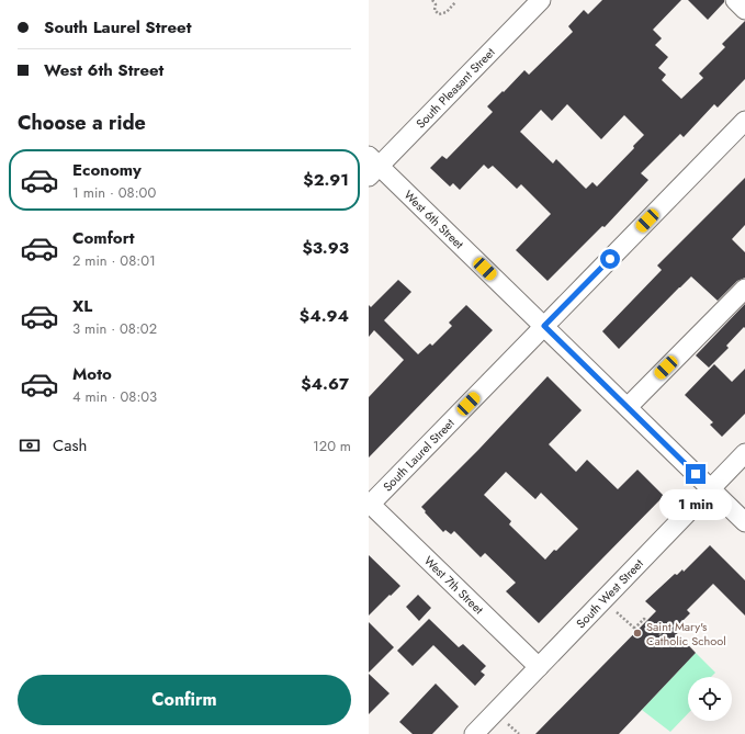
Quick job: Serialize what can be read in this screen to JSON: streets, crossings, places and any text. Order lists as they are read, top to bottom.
{
  "streets": {
    "street": [
      "South Pleasant Street",
      "West 6th Street",
      "South Laurel Street",
      "West 7th Street",
      "South West Street"
    ]
  },
  "crossings": [
    ["South Pleasant Street", "West 6th Street"],
    ["West 6th Street", "South Laurel Street"],
    ["West 6th Street", "South West Street"],
    ["South Laurel Street", "West 7th Street"],
    ["West 7th Street", "South West Street"]
  ],
  "places": ["Saint Mary's Catholic School"],
  "page": {
    "banner": ["South Laurel Street", "West 6th Street"],
    "heading": "Choose a ride",
    "list": [
      {
        "name": "Economy",
        "note": "1 min · 08:00",
        "value": "$2.91"
      },
      {
        "name": "Comfort",
        "note": "2 min · 08:01",
        "value": "$3.93"
      },
      {
        "name": "XL",
        "note": "3 min · 08:02",
        "value": "$4.94"
      },
      {
        "name": "Moto",
        "note": "4 min · 08:03",
        "value": "$4.67"
      }
    ],
    "pay": ["Cash", "120 m"],
    "bubble": "1 min",
    "buttons": "Confirm"
  }
}
